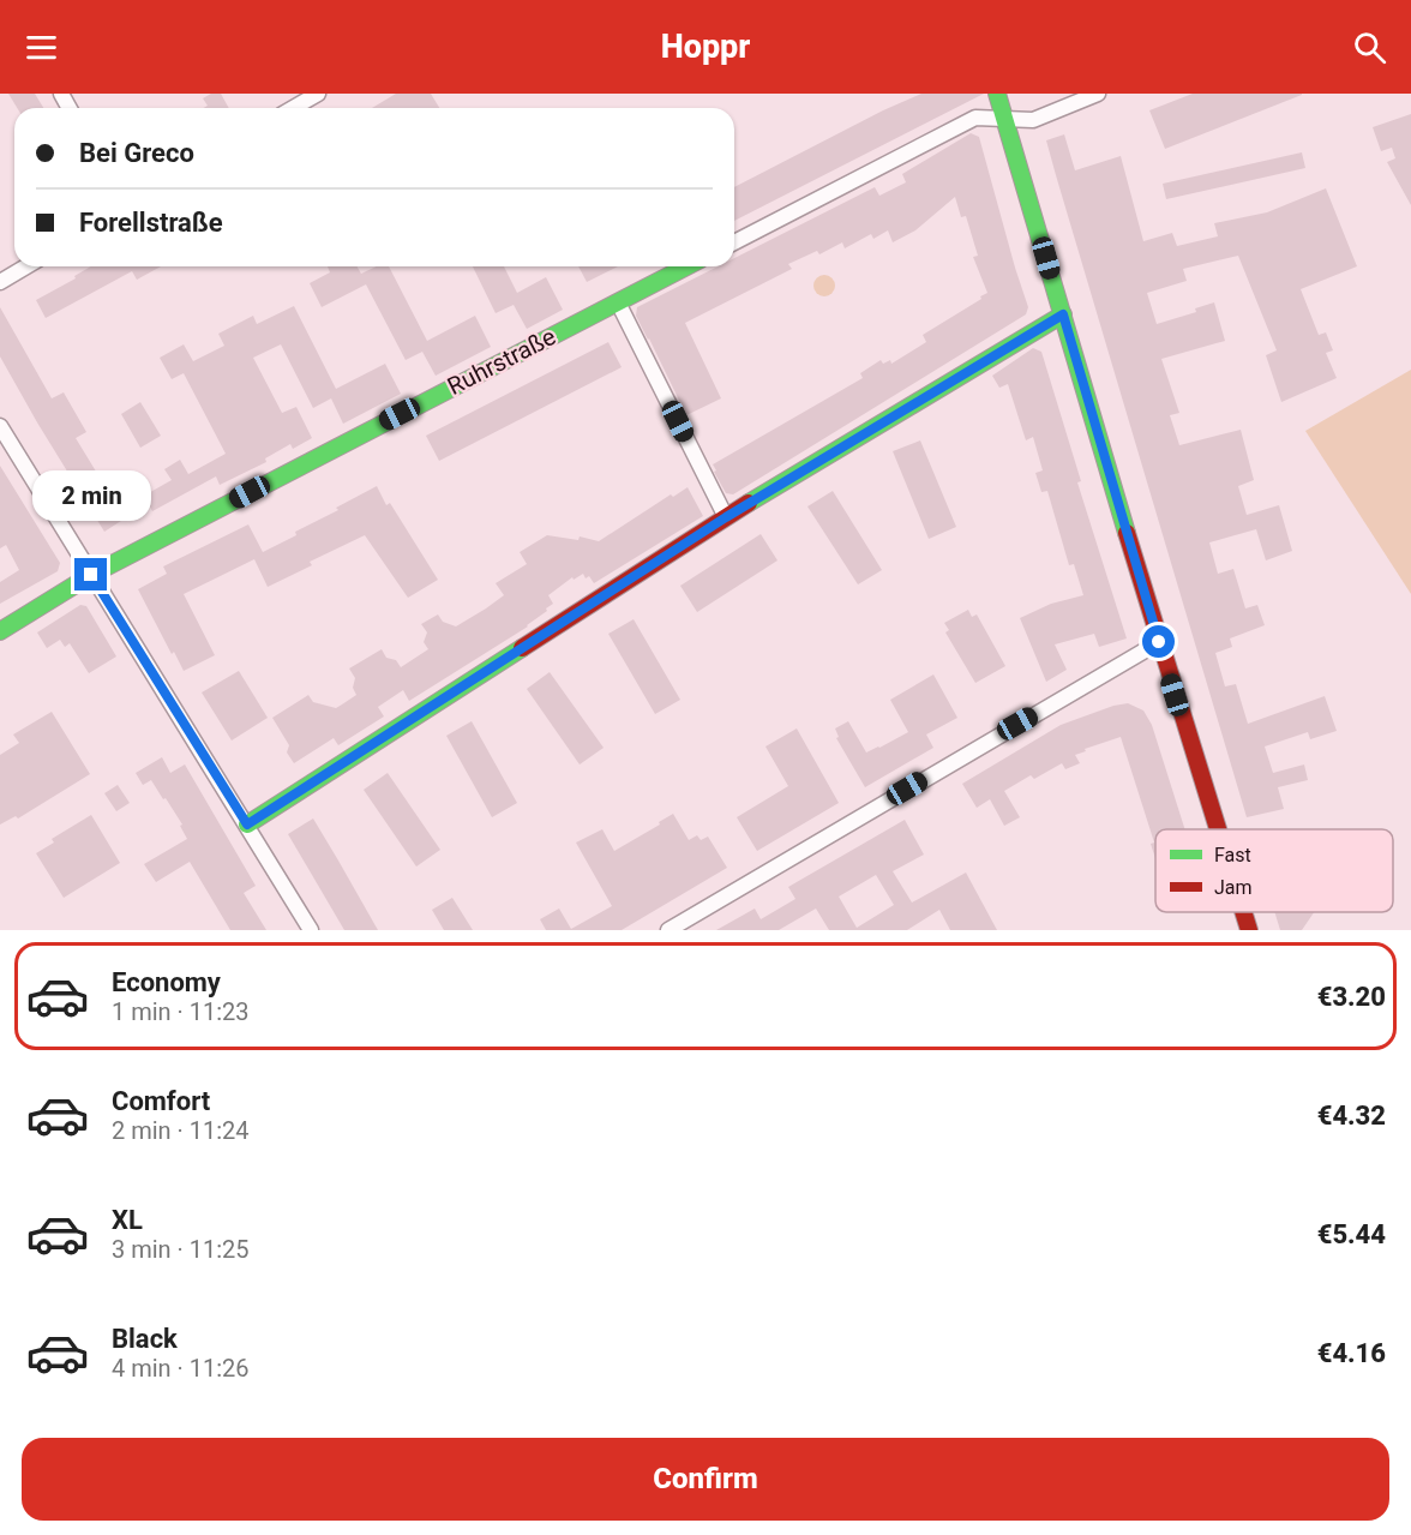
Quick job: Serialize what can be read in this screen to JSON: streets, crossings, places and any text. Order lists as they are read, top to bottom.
{
  "streets": {
    "street": ["Ruhrstraße"]
  },
  "legend": ["Fast", "Jam"],
  "page": {
    "header": "Hoppr",
    "banner": ["Bei Greco", "Forellstraße"],
    "bubble": "2 min",
    "list": [
      {
        "name": "Economy",
        "note": "1 min · 11:23",
        "value": "€3.20"
      },
      {
        "name": "Comfort",
        "note": "2 min · 11:24",
        "value": "€4.32"
      },
      {
        "name": "XL",
        "note": "3 min · 11:25",
        "value": "€5.44"
      },
      {
        "name": "Black",
        "note": "4 min · 11:26",
        "value": "€4.16"
      }
    ],
    "buttons": "Confirm"
  }
}
